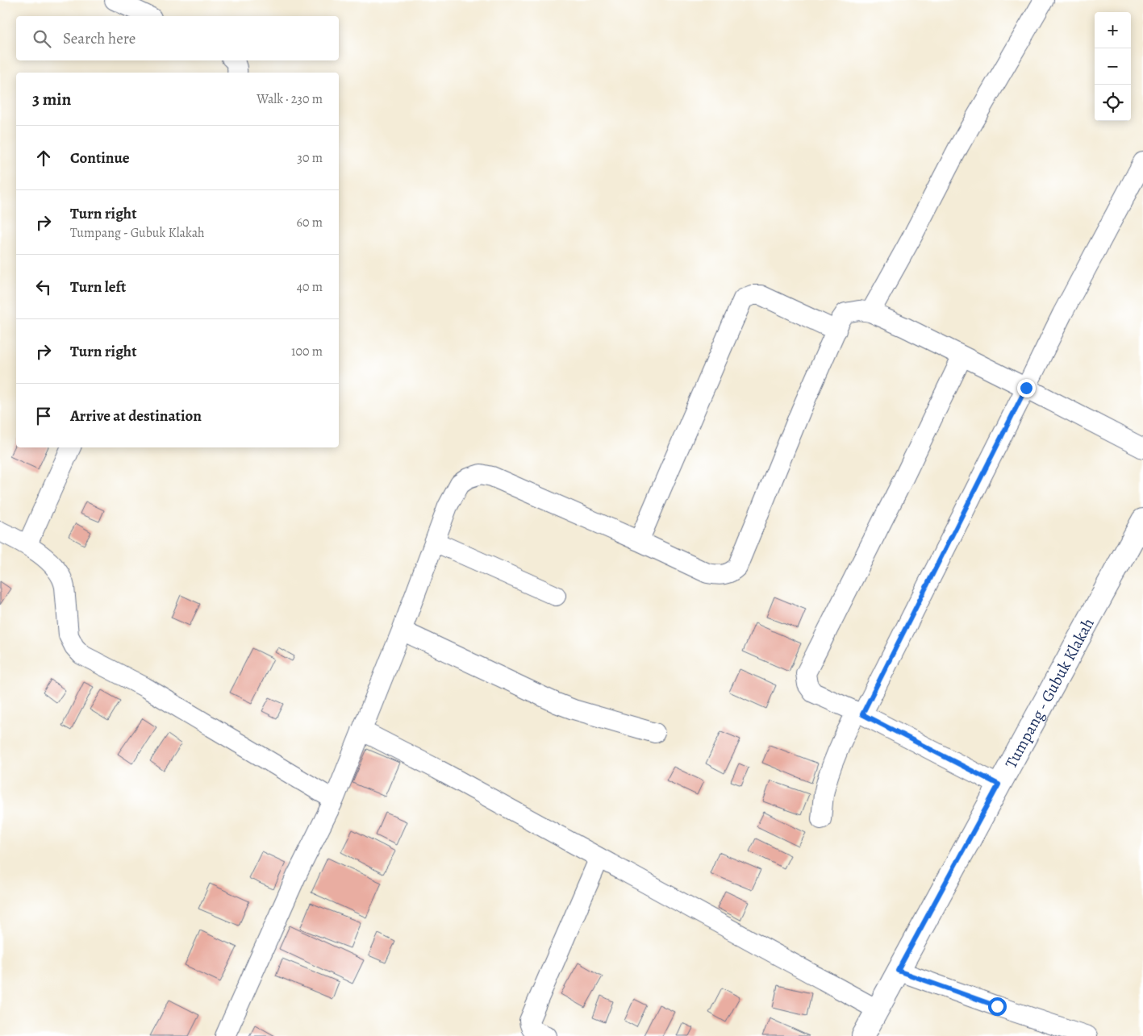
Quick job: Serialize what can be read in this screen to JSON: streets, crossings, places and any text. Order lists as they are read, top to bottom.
{
  "streets": {
    "main road": ["Tumpang - Gubuk Klakah"]
  },
  "page": {
    "map_buttons": ["+", "−"],
    "search": "Search here",
    "heading": ["3 min", "Walk · 230 m"],
    "list": [
      ["Continue", "30 m"],
      ["Turn right", "Tumpang - Gubuk Klakah", "60 m"],
      ["Turn left", "40 m"],
      ["Turn right", "100 m"],
      "Arrive at destination"
    ]
  }
}
